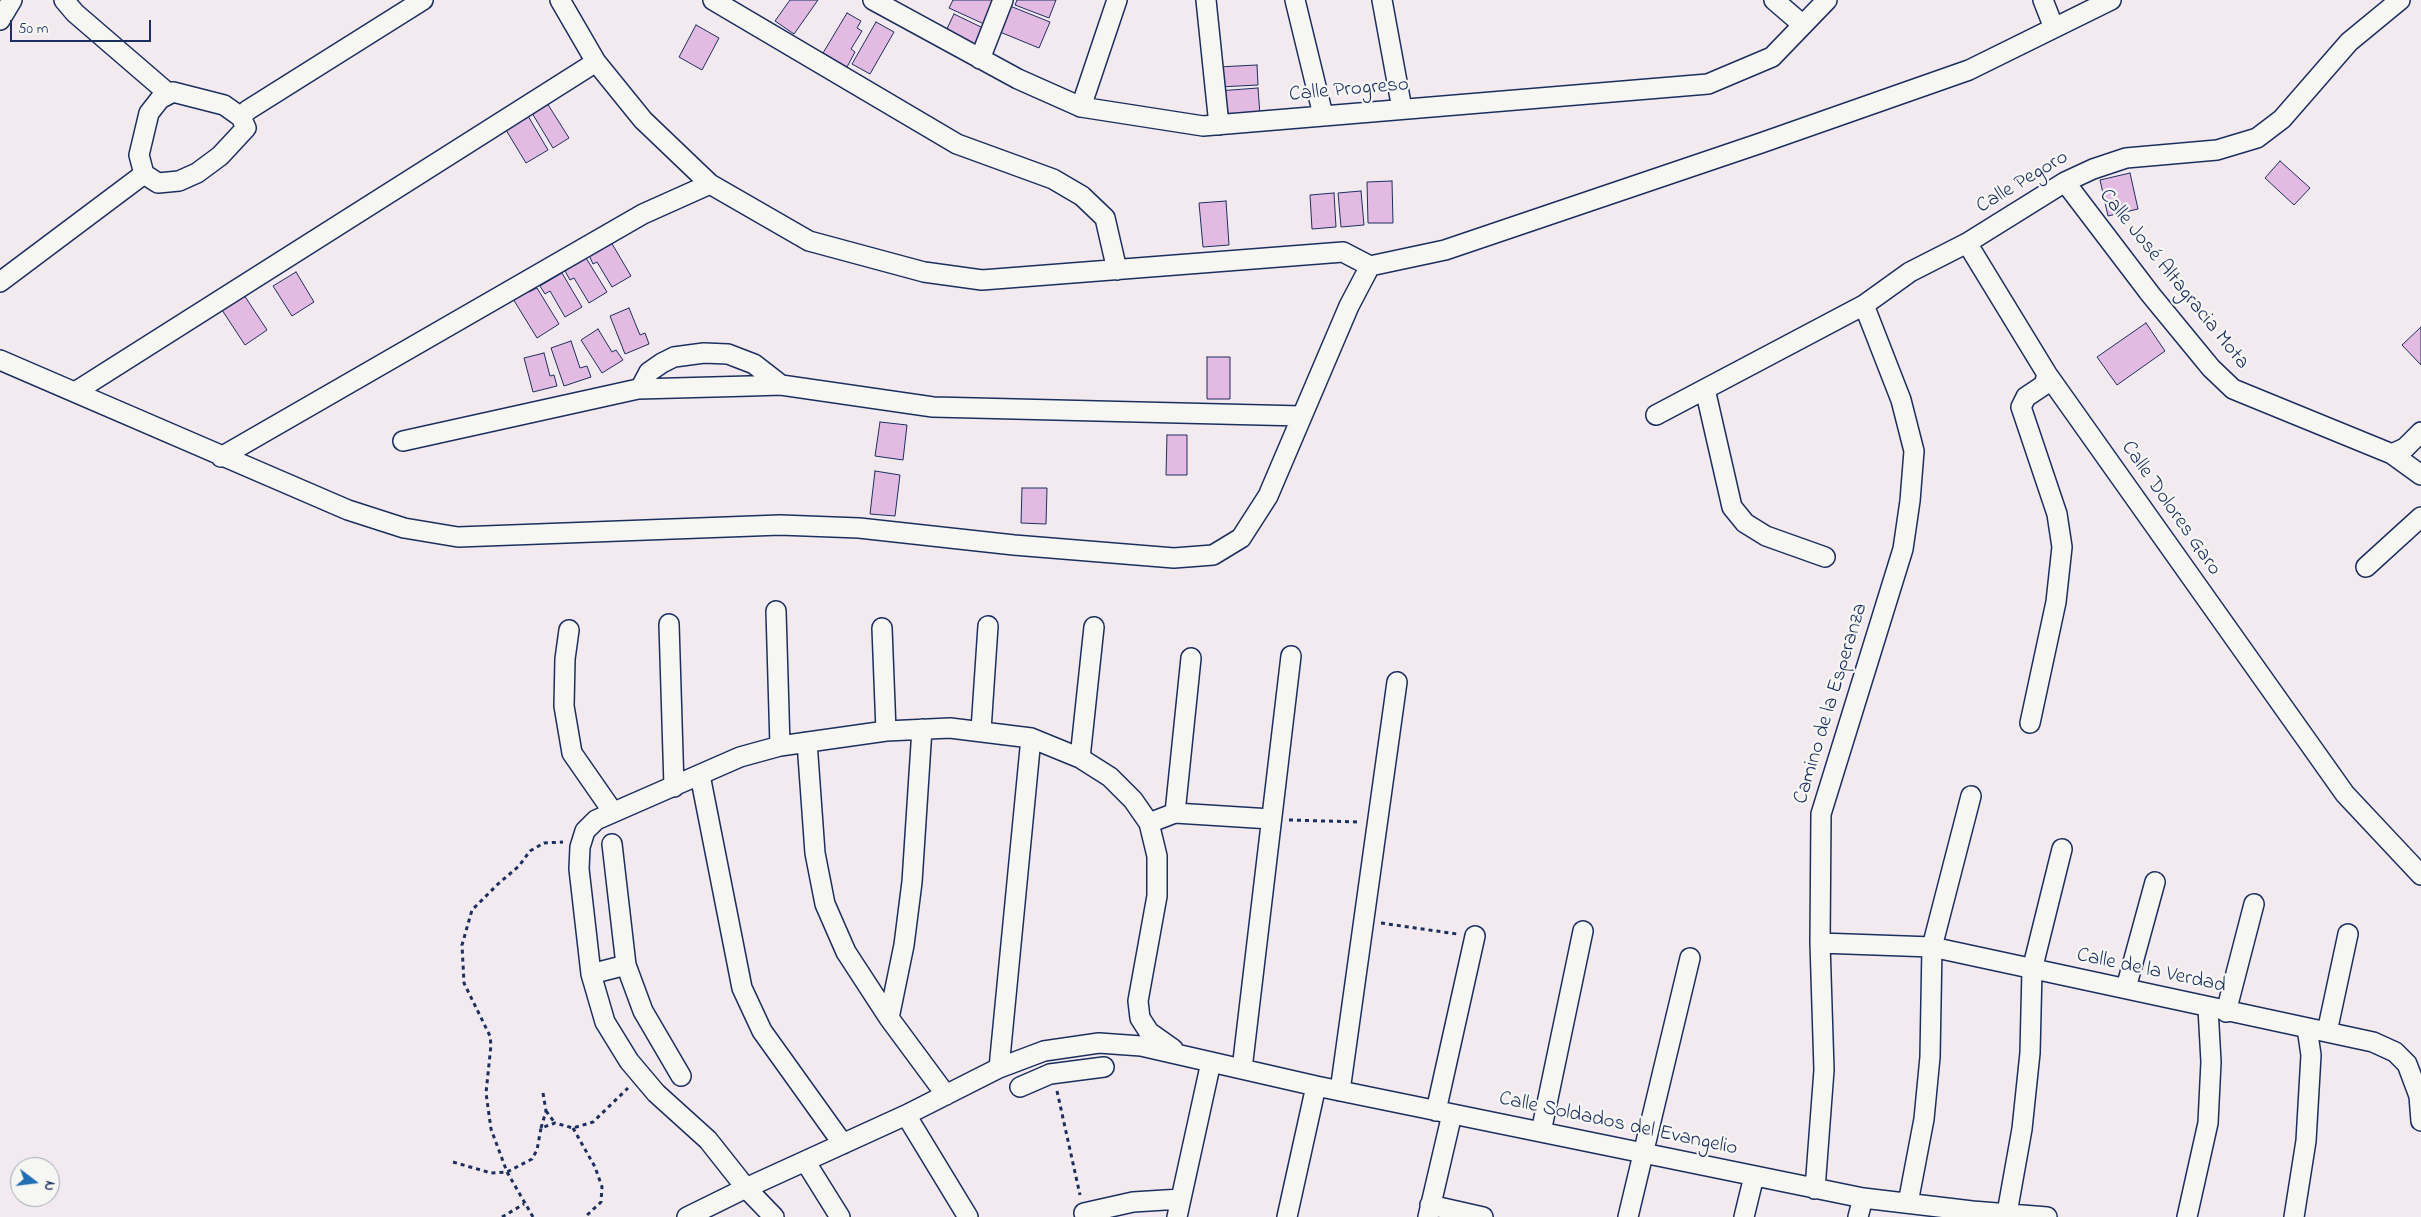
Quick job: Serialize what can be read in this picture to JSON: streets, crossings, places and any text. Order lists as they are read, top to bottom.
{
  "streets": {
    "street": [
      "Calle Progreso",
      "Calle Pegoro",
      "Calle José Altagracia Mota",
      "Calle Dolores Garo",
      "Camino de la Esperanza",
      "Calle de la Verdad",
      "Calle Soldados del Evangelio"
    ]
  },
  "crossings": [
    ["Calle Pegoro", "Calle José Altagracia Mota"],
    ["Calle Pegoro", "Calle Dolores Garo"],
    ["Calle Pegoro", "Camino de la Esperanza"],
    ["Camino de la Esperanza", "Calle de la Verdad"],
    ["Camino de la Esperanza", "Calle Soldados del Evangelio"]
  ],
  "scale_bar": "50 m",
  "north": "right"
}
